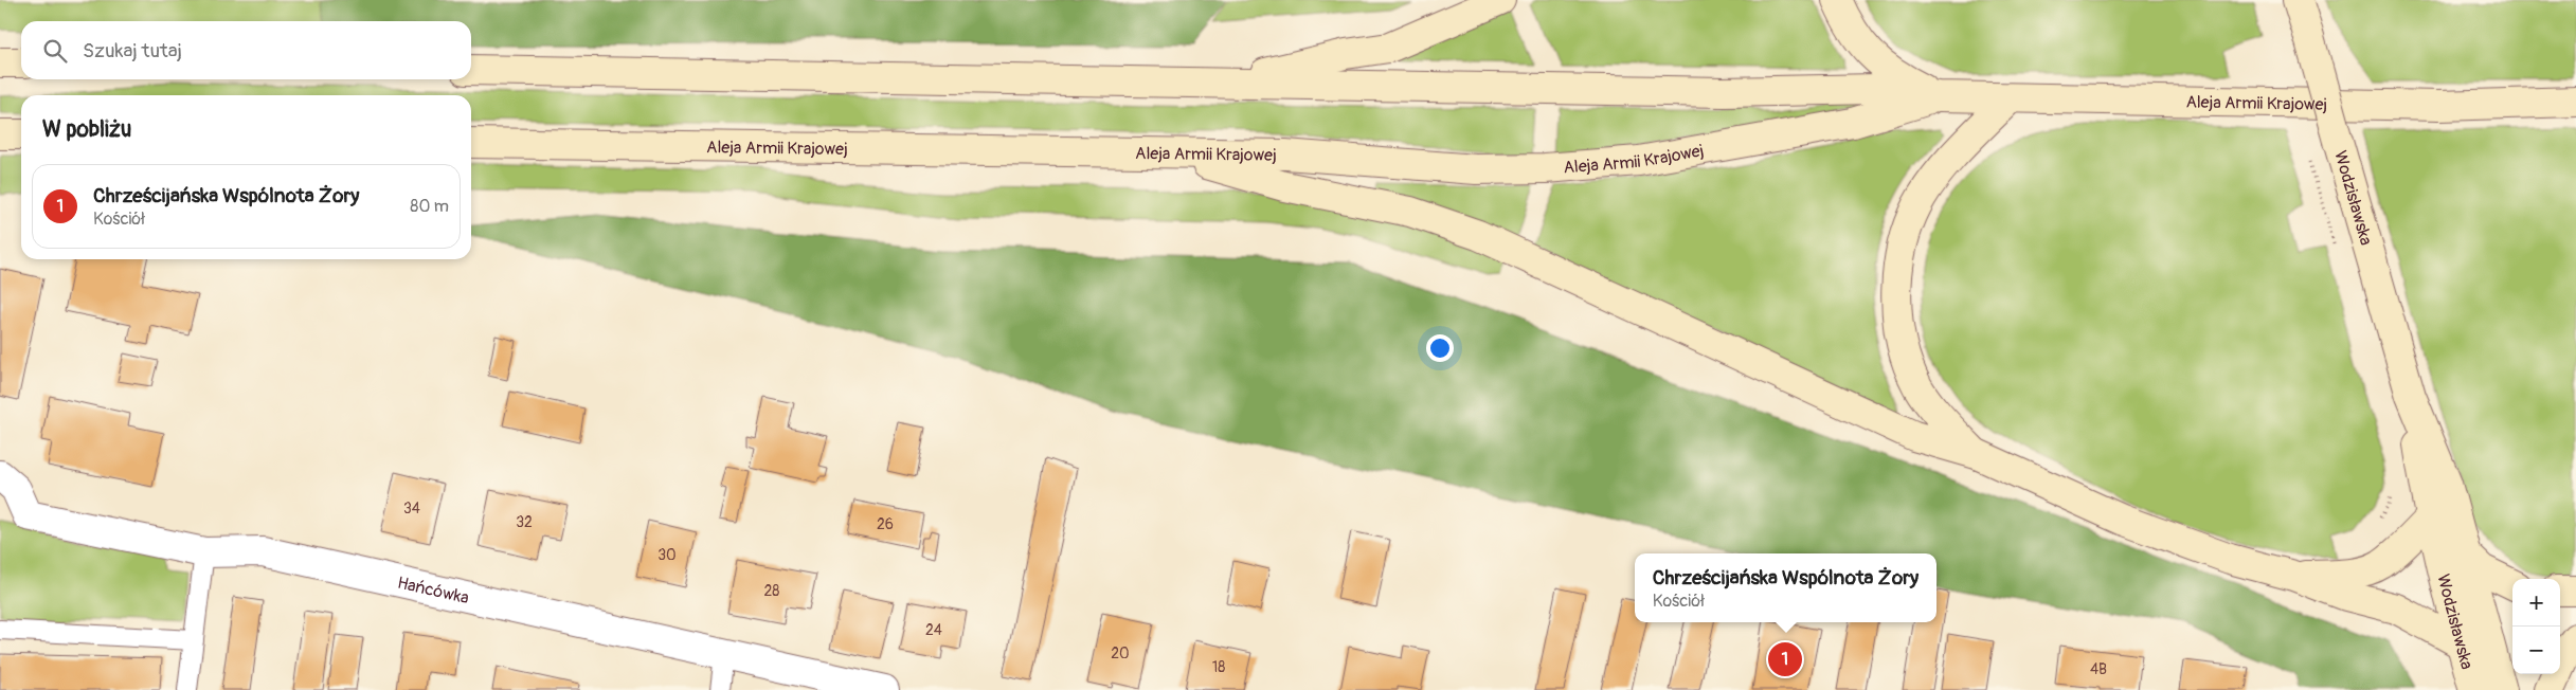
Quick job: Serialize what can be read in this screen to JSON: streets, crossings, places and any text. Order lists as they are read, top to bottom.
{
  "streets": {
    "main road": ["Aleja Armii Krajowej", "Wodzisławska"],
    "street": ["Hańcówka"]
  },
  "house_numbers": [
    "34",
    "32",
    "26",
    "30",
    "28",
    "24",
    "20",
    "18",
    "4B"
  ],
  "page": {
    "search": "Szukaj tutaj",
    "heading": "W pobliżu",
    "list": [
      {
        "mark": "1",
        "name": "Chrześcijańska Wspólnota Żory",
        "note": "Kościół",
        "value": "80 m"
      }
    ],
    "popup": ["Chrześcijańska Wspólnota Żory", "Kościół"],
    "map_buttons": ["+", "−"],
    "pins": "1"
  }
}
